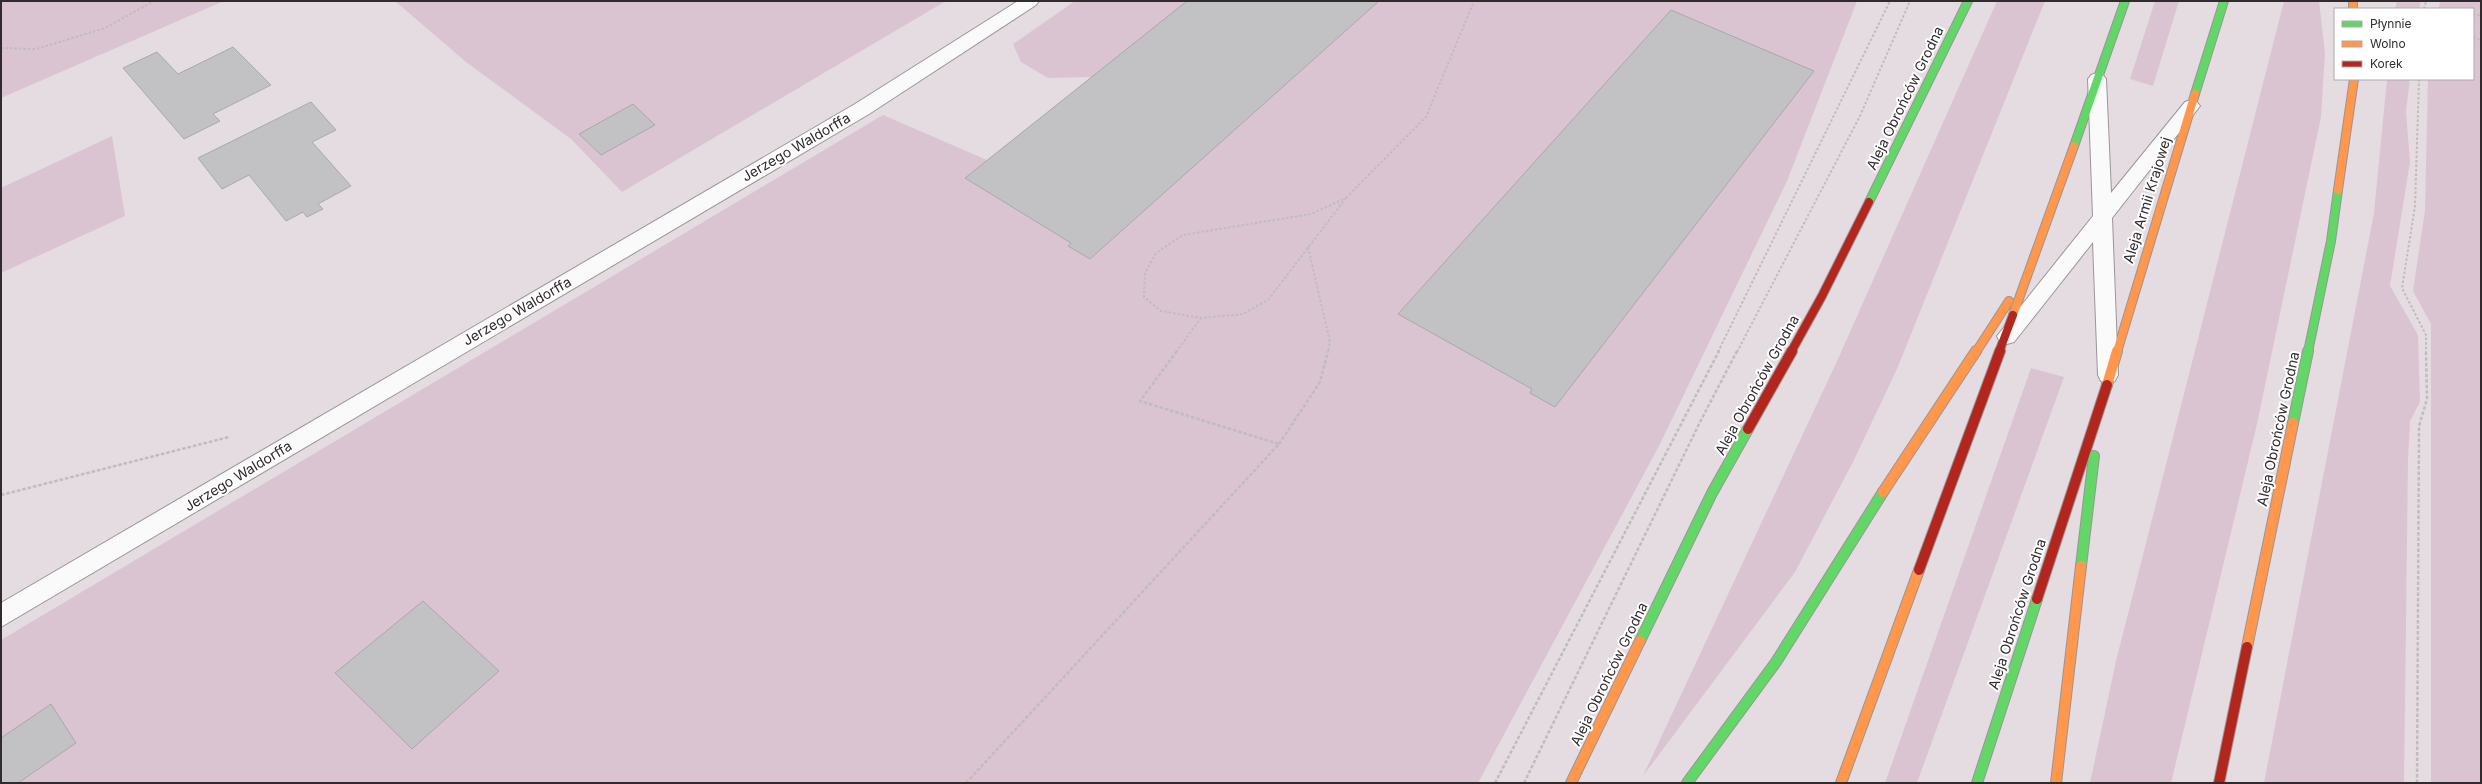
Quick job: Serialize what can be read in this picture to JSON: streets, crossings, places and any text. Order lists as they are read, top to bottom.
{
  "streets": {
    "main road": ["Aleja Obrońców Grodna", "Aleja Armii Krajowej"],
    "street": ["Jerzego Waldorffa"]
  },
  "crossings": [
    ["Aleja Obrońców Grodna", "Aleja Armii Krajowej"]
  ],
  "legend": ["Płynnie", "Wolno", "Korek"]
}
